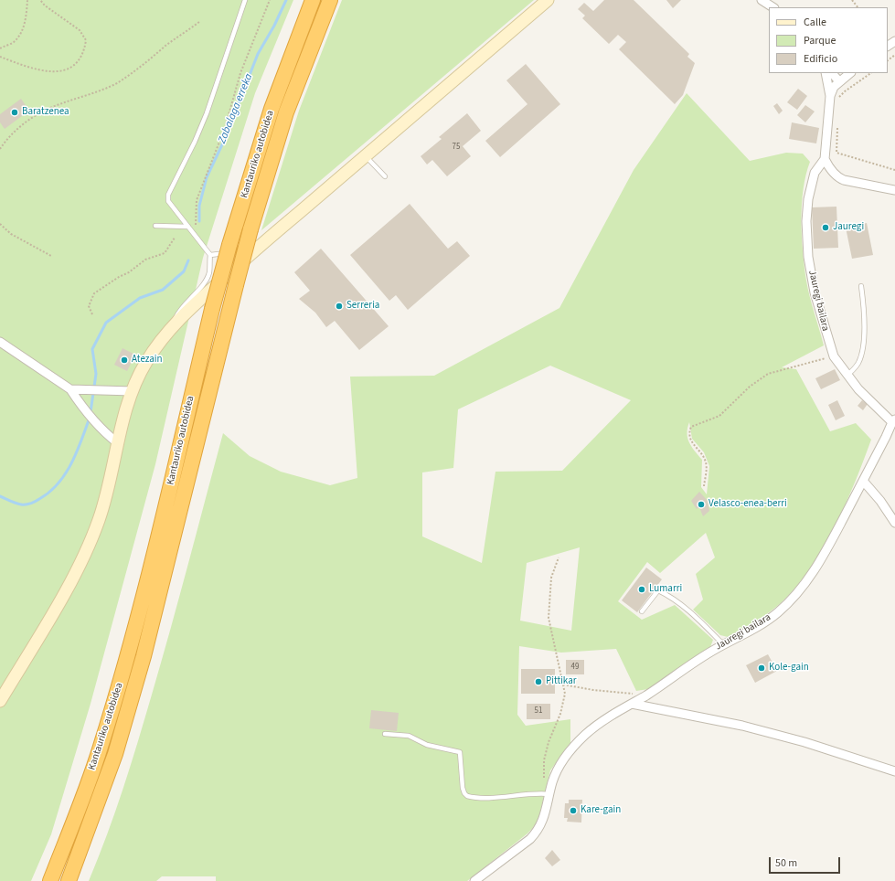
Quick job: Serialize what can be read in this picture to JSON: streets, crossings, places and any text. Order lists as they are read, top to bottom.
{
  "streets": {
    "highway": ["Kantauriko autobidea"],
    "street": ["Jauregi bailara"]
  },
  "water": ["Zabalaga erreka"],
  "places": [
    "Baratzenea",
    "Jauregi",
    "Serreria",
    "Atezain",
    "Velasco-enea-berri",
    "Lumarri",
    "Kole-gain",
    "Pittikar",
    "Kare-gain"
  ],
  "house_numbers": ["75", "49", "51"],
  "legend": ["Calle", "Parque", "Edificio"],
  "scale_bar": "50 m"
}
